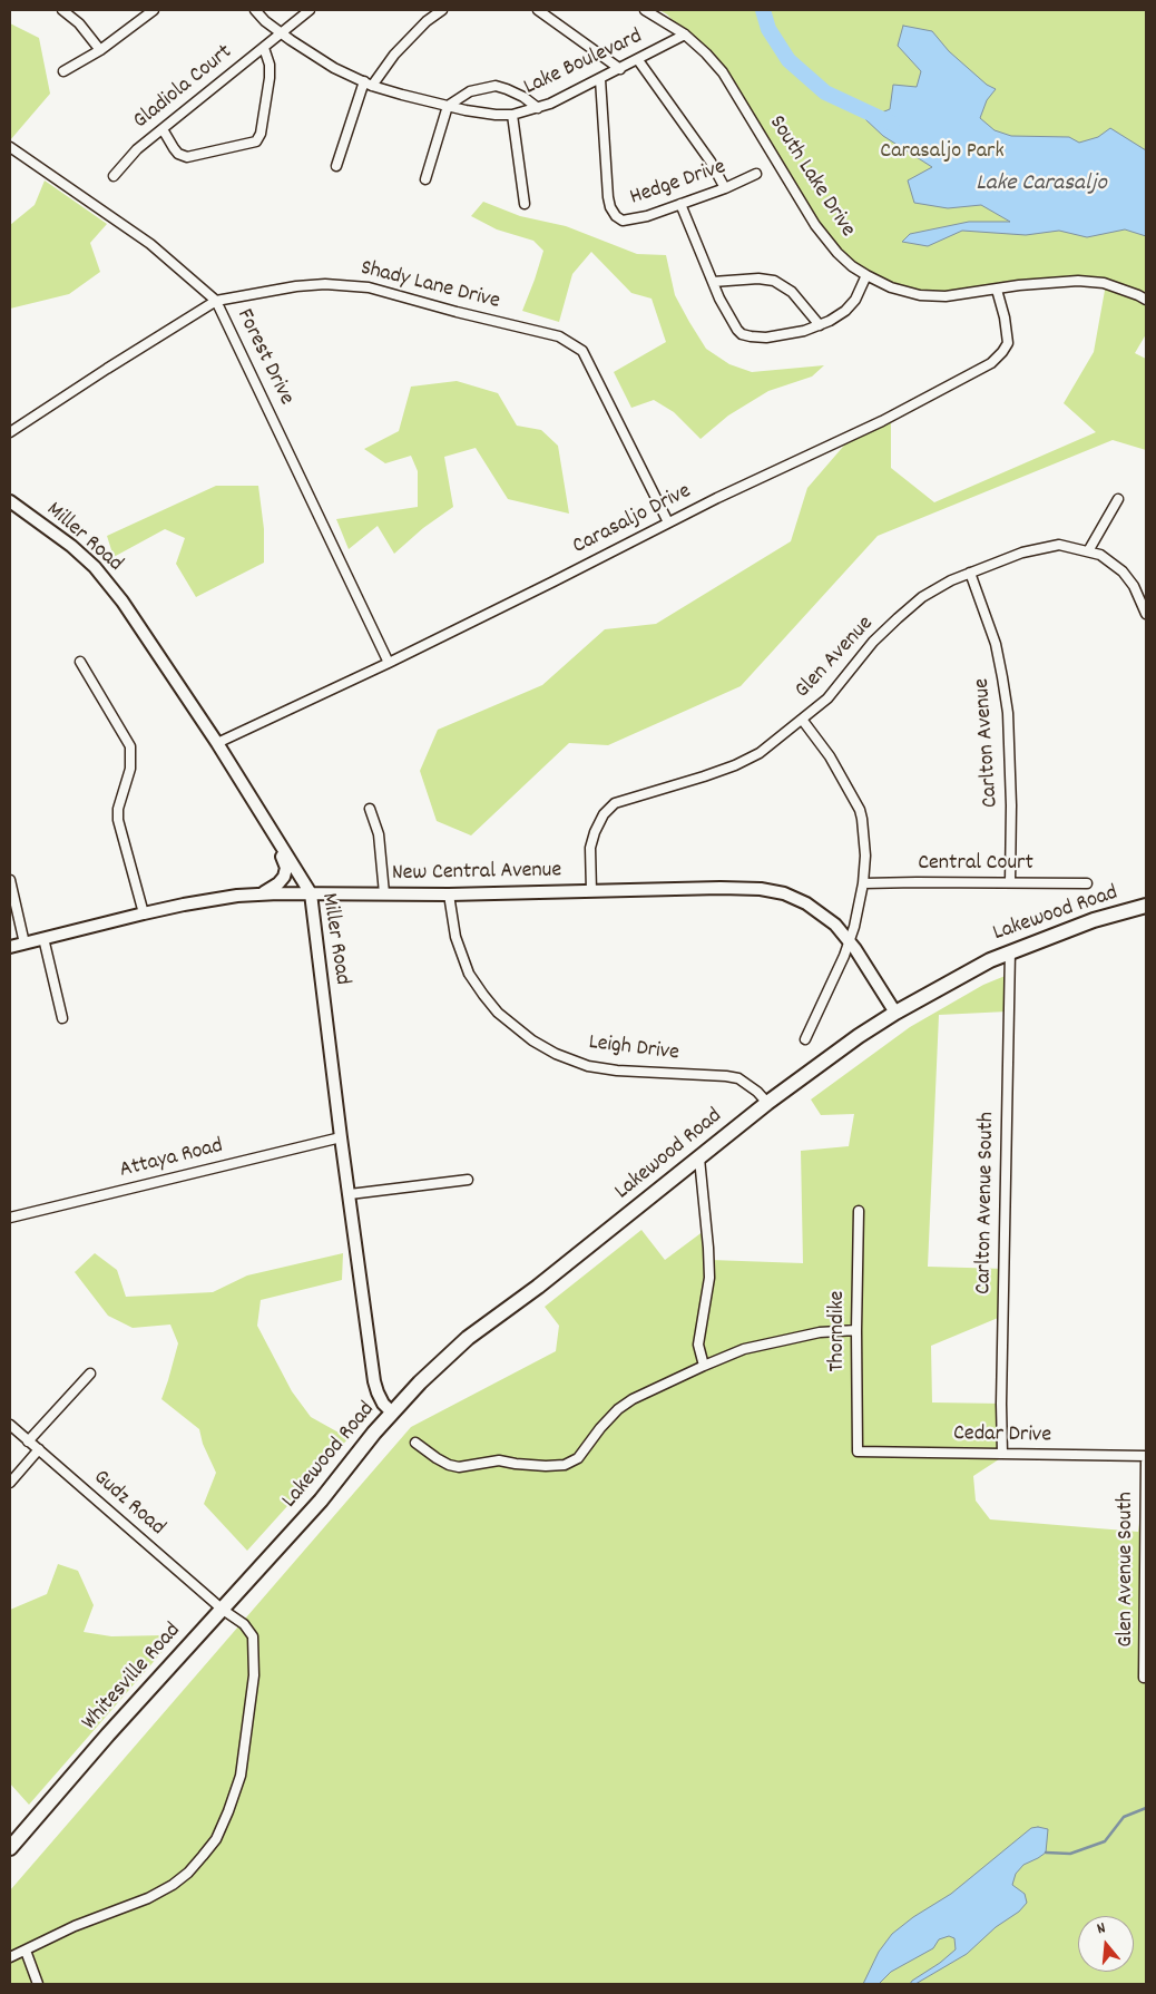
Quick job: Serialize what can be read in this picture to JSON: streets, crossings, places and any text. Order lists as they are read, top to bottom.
{
  "streets": {
    "main road": ["Lakewood Road", "Whitesville Road"],
    "street": [
      "Lake Boulevard",
      "Gladiola Court",
      "South Lake Drive",
      "Hedge Drive",
      "Shady Lane Drive",
      "Forest Drive",
      "Carasaljo Drive",
      "Miller Road",
      "Glen Avenue",
      "Carlton Avenue",
      "Central Court",
      "New Central Avenue",
      "Leigh Drive",
      "Attaya Road",
      "Carlton Avenue South",
      "Thorndike",
      "Cedar Drive",
      "Gudz Road",
      "Glen Avenue South"
    ]
  },
  "crossings": [
    ["Lake Boulevard", "Gladiola Court"],
    ["Lake Boulevard", "South Lake Drive"],
    ["Lake Boulevard", "Hedge Drive"],
    ["South Lake Drive", "Carasaljo Drive"],
    ["Shady Lane Drive", "Forest Drive"],
    ["Shady Lane Drive", "Carasaljo Drive"],
    ["Forest Drive", "Carasaljo Drive"],
    ["Carasaljo Drive", "Miller Road"],
    ["Miller Road", "New Central Avenue"],
    ["Miller Road", "Lakewood Road"],
    ["Miller Road", "Attaya Road"],
    ["Glen Avenue", "Carlton Avenue"],
    ["Glen Avenue", "New Central Avenue"],
    ["Carlton Avenue", "Central Court"],
    ["New Central Avenue", "Lakewood Road"],
    ["New Central Avenue", "Leigh Drive"],
    ["Lakewood Road", "Leigh Drive"],
    ["Lakewood Road", "Carlton Avenue South"],
    ["Lakewood Road", "Whitesville Road"],
    ["Carlton Avenue South", "Cedar Drive"],
    ["Thorndike", "Cedar Drive"],
    ["Gudz Road", "Whitesville Road"]
  ],
  "water": ["Lake Carasaljo"],
  "parks": ["Carasaljo Park"],
  "north": "top"
}
